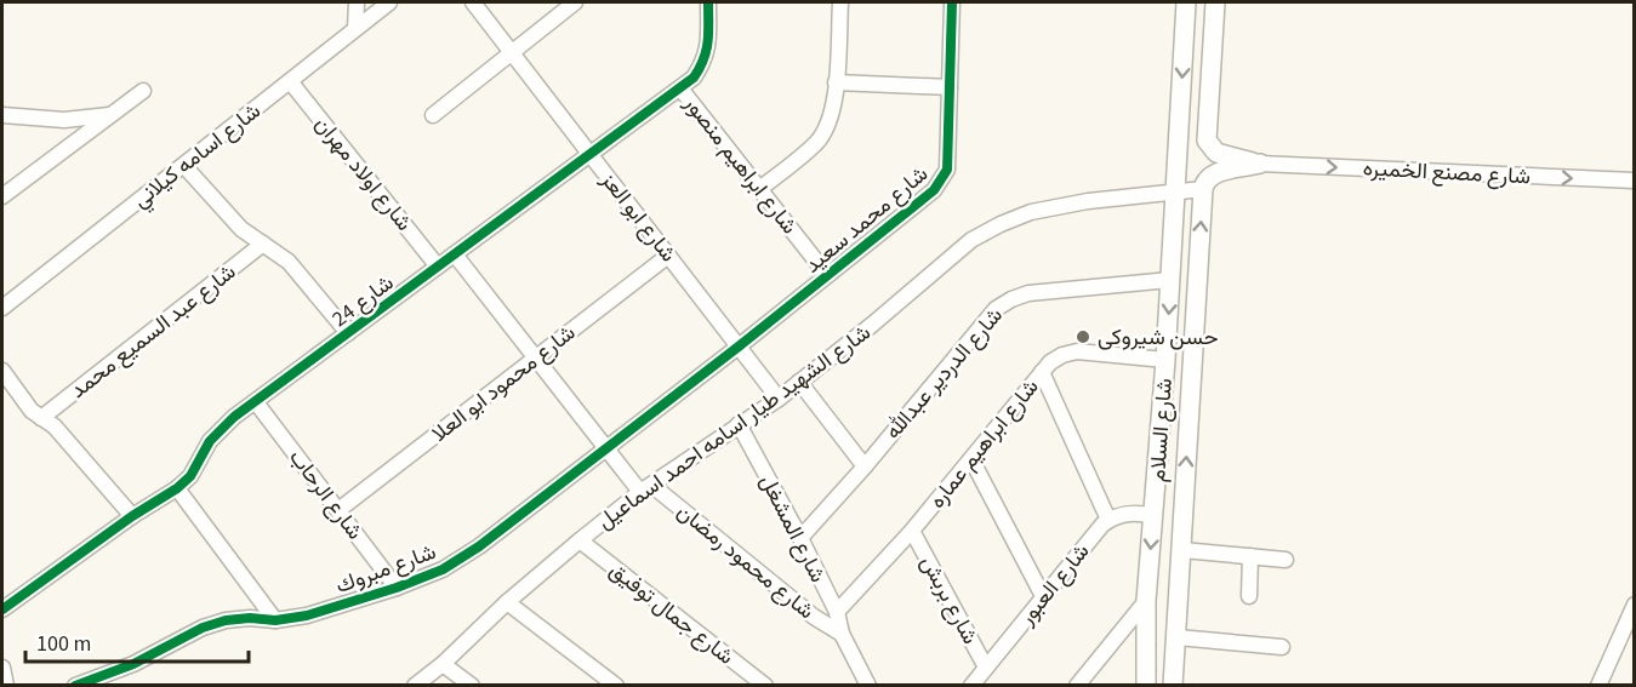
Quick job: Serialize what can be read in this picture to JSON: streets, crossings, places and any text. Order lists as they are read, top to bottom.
{
  "streets": {
    "street": [
      "شارع اسامه كيلاني",
      "شارع ابراهيم منصور",
      "شارع مصنع الخميره",
      "شارع اولاد مهران",
      "شارع ابو العز",
      "شارع محمد سعيد",
      "شارع 24",
      "شارع عبد السميع محمد",
      "شارع الدردير عبدالله",
      "شارع محمود ابو العلا",
      "شارع الشهيد طيار اسامه احمد اسماعيل",
      "شارع السلام",
      "شارع ابراهيم عماره",
      "شارع الرحاب",
      "شارع المشغل",
      "شارع محمود رمضان",
      "شارع مبروك",
      "شارع العبور",
      "شارع بربش",
      "شارع جمال توفيق"
    ]
  },
  "crossings": [
    ["شارع اسامه كيلاني", "شارع اولاد مهران"],
    ["شارع ابراهيم منصور", "شارع محمد سعيد"],
    ["شارع ابراهيم منصور", "شارع 24"],
    ["شارع اولاد مهران", "شارع 24"],
    ["شارع ابو العز", "شارع محمد سعيد"],
    ["شارع ابو العز", "شارع 24"],
    ["شارع ابو العز", "شارع محمود ابو العلا"],
    ["شارع ابو العز", "شارع الشهيد طيار اسامه احمد اسماعيل"],
    ["شارع ابو العز", "شارع مبروك"],
    ["شارع محمد سعيد", "شارع مبروك"],
    ["شارع 24", "شارع الرحاب"],
    ["شارع 24", "شارع محمود رمضان"],
    ["شارع الدردير عبدالله", "شارع السلام"],
    ["شارع الدردير عبدالله", "شارع المشغل"],
    ["شارع محمود ابو العلا", "شارع الرحاب"],
    ["شارع محمود ابو العلا", "شارع محمود رمضان"],
    ["شارع الشهيد طيار اسامه احمد اسماعيل", "شارع السلام"],
    ["شارع الشهيد طيار اسامه احمد اسماعيل", "شارع المشغل"],
    ["شارع الشهيد طيار اسامه احمد اسماعيل", "شارع محمود رمضان"],
    ["شارع الشهيد طيار اسامه احمد اسماعيل", "شارع جمال توفيق"],
    ["شارع السلام", "شارع ابراهيم عماره"],
    ["شارع ابراهيم عماره", "شارع المشغل"],
    ["شارع ابراهيم عماره", "شارع بربش"],
    ["شارع الرحاب", "شارع مبروك"],
    ["شارع المشغل", "شارع محمود رمضان"],
    ["شارع محمود رمضان", "شارع مبروك"],
    ["شارع العبور", "شارع بربش"]
  ],
  "one_way": ["شارع مصنع الخميره"],
  "places": ["حسن شيروكى"],
  "scale_bar": "100 m"
}
